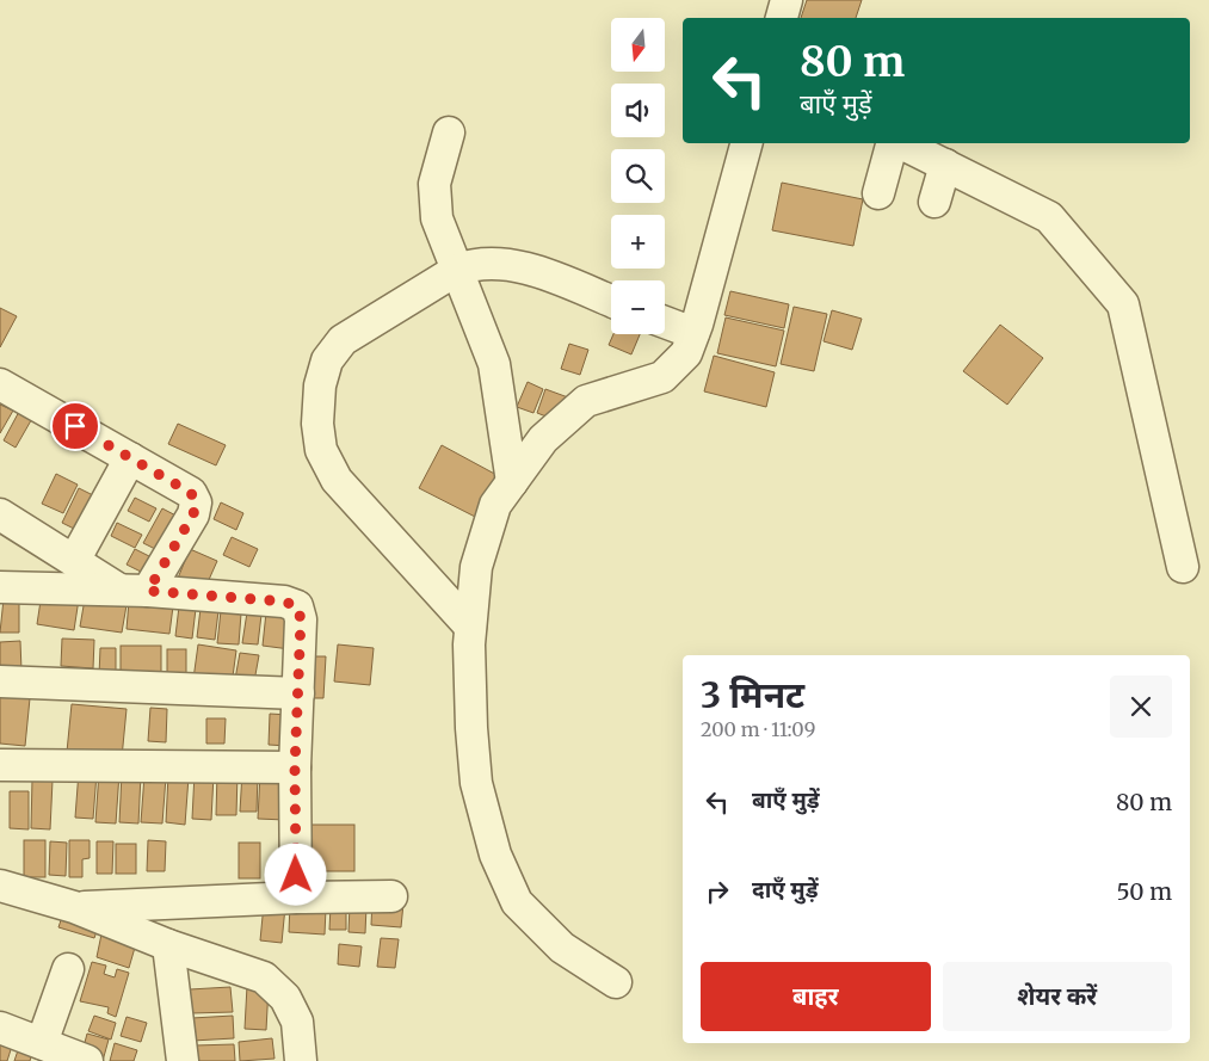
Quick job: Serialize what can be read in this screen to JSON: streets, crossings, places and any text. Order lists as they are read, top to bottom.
{
  "north": "bottom",
  "page": {
    "map_buttons": ["+", "−"],
    "turn": ["80 m", "बाएँ मुड़ें"],
    "heading": ["3 मिनट", "200 m · 11:09"],
    "list": [
      {
        "name": "बाएँ मुड़ें",
        "value": "80 m"
      },
      {
        "name": "दाएँ मुड़ें",
        "value": "50 m"
      }
    ],
    "buttons": ["बाहर", "शेयर करें"]
  }
}
